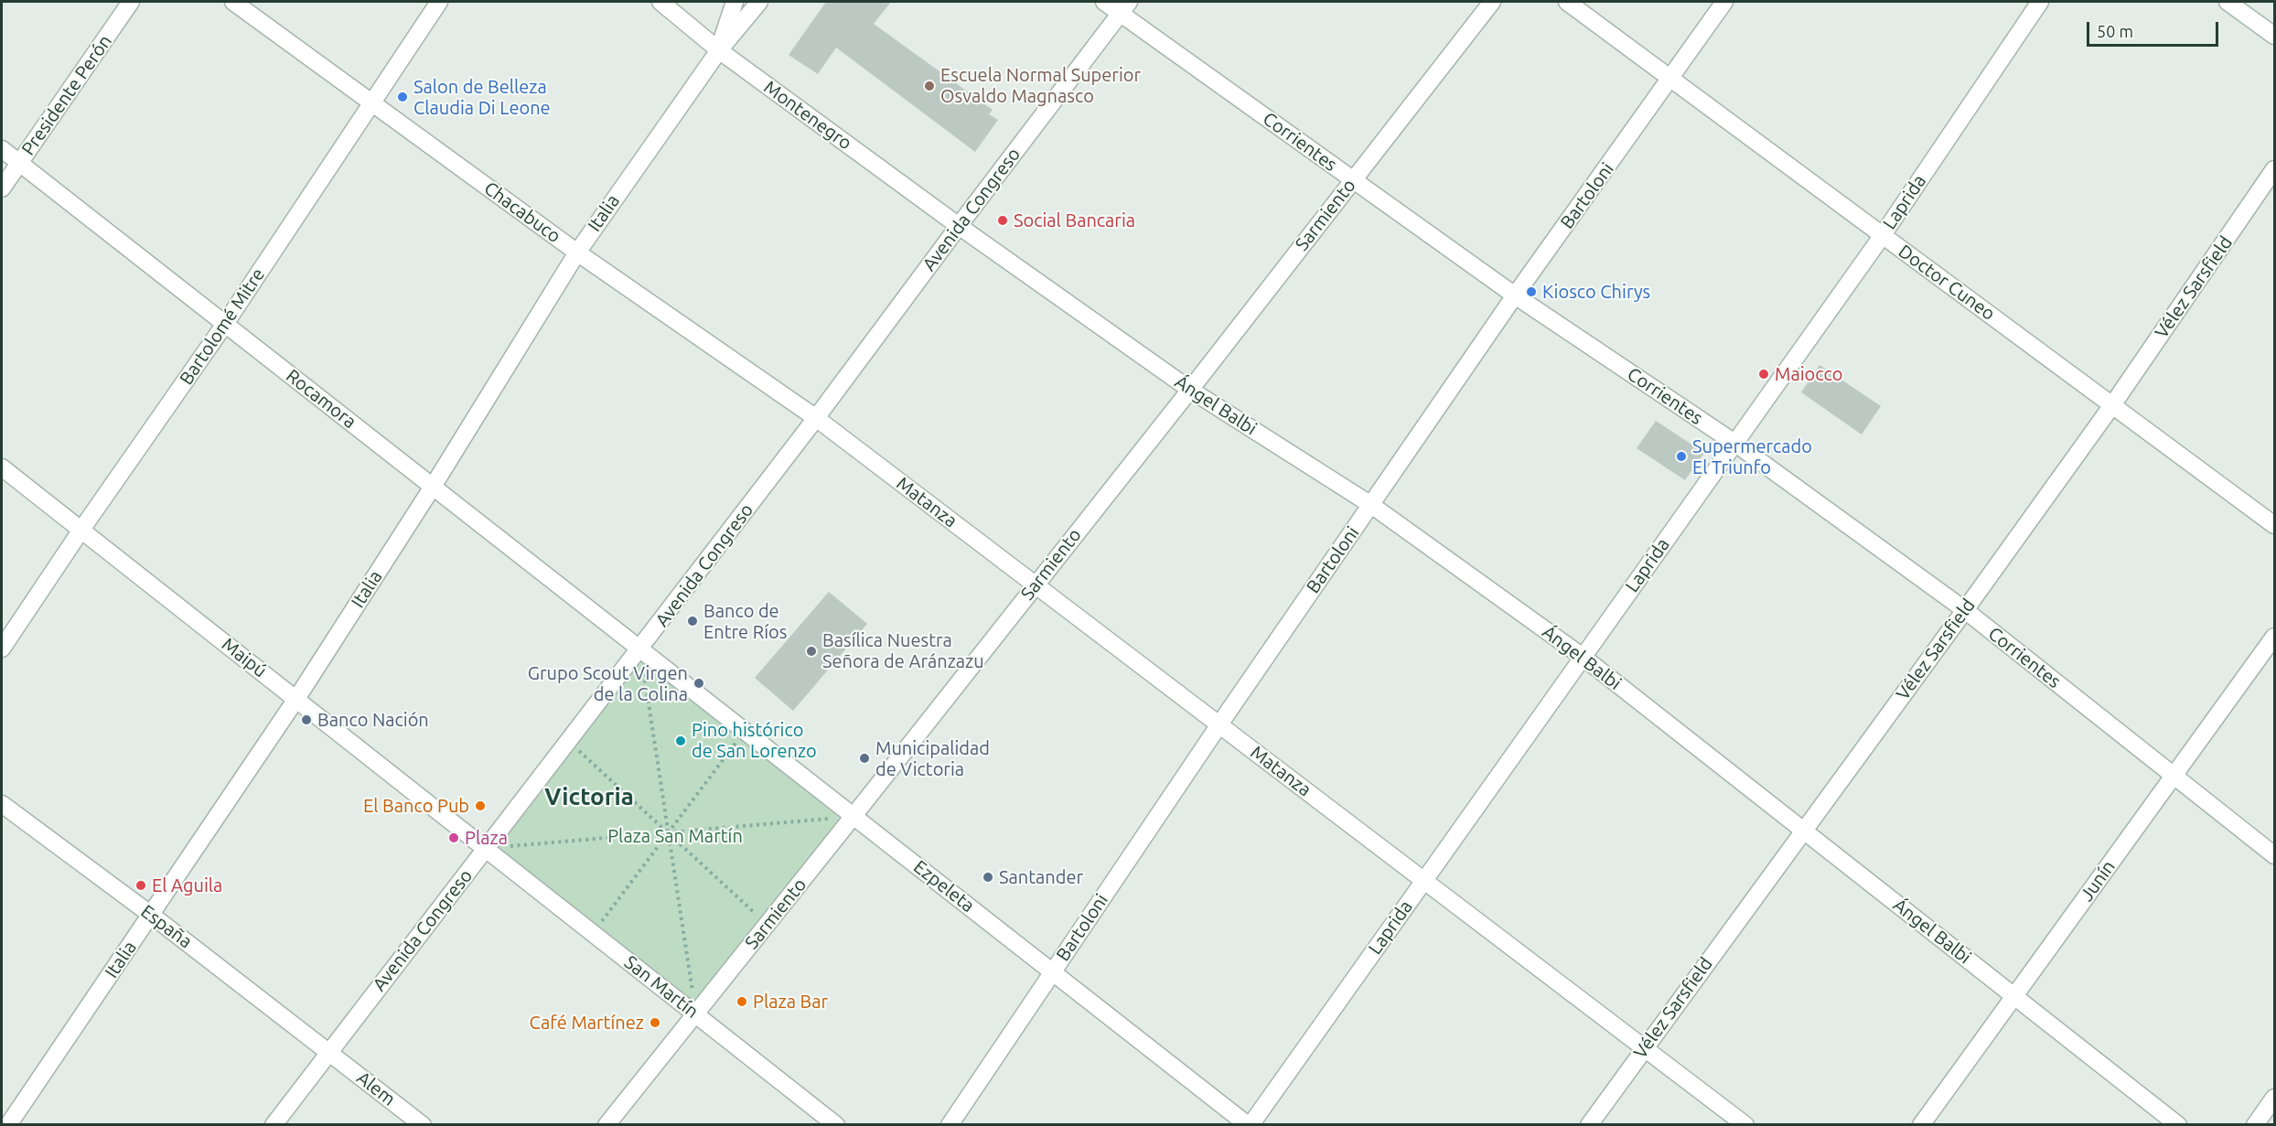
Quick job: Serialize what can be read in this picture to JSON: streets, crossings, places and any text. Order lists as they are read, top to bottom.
{
  "streets": {
    "street": [
      "Presidente Perón",
      "Montenegro",
      "Corrientes",
      "Bartoloni",
      "Laprida",
      "Avenida Congreso",
      "Chacabuco",
      "Italia",
      "Sarmiento",
      "Doctor Cuneo",
      "Vélez Sarsfield",
      "Bartolomé Mitre",
      "Rocamora",
      "Ángel Balbi",
      "Matanza",
      "Maipú",
      "Junín",
      "Ezpeleta",
      "España",
      "San Martín",
      "Alem"
    ]
  },
  "crossings": [
    ["Presidente Perón", "Rocamora"],
    ["Montenegro", "Avenida Congreso"],
    ["Montenegro", "Italia"],
    ["Montenegro", "Ángel Balbi"],
    ["Corrientes", "Bartoloni"],
    ["Corrientes", "Laprida"],
    ["Corrientes", "Avenida Congreso"],
    ["Corrientes", "Sarmiento"],
    ["Corrientes", "Vélez Sarsfield"],
    ["Corrientes", "Junín"],
    ["Bartoloni", "Doctor Cuneo"],
    ["Bartoloni", "Ángel Balbi"],
    ["Bartoloni", "Matanza"],
    ["Bartoloni", "Ezpeleta"],
    ["Laprida", "Doctor Cuneo"],
    ["Laprida", "Ángel Balbi"],
    ["Laprida", "Matanza"],
    ["Laprida", "Ezpeleta"],
    ["Avenida Congreso", "Chacabuco"],
    ["Avenida Congreso", "Rocamora"],
    ["Avenida Congreso", "Ángel Balbi"],
    ["Avenida Congreso", "Matanza"],
    ["Avenida Congreso", "Maipú"],
    ["Avenida Congreso", "Ezpeleta"],
    ["Avenida Congreso", "España"],
    ["Avenida Congreso", "San Martín"],
    ["Avenida Congreso", "Alem"],
    ["Chacabuco", "Italia"],
    ["Chacabuco", "Bartolomé Mitre"],
    ["Chacabuco", "Matanza"],
    ["Italia", "Rocamora"],
    ["Italia", "Maipú"],
    ["Italia", "España"],
    ["Sarmiento", "Ángel Balbi"],
    ["Sarmiento", "Matanza"],
    ["Sarmiento", "Ezpeleta"],
    ["Sarmiento", "San Martín"],
    ["Doctor Cuneo", "Vélez Sarsfield"],
    ["Vélez Sarsfield", "Ángel Balbi"],
    ["Vélez Sarsfield", "Matanza"],
    ["Bartolomé Mitre", "Rocamora"],
    ["Bartolomé Mitre", "Maipú"],
    ["Rocamora", "Ezpeleta"],
    ["Ángel Balbi", "Junín"],
    ["Maipú", "San Martín"],
    ["España", "Alem"]
  ],
  "districts": ["Victoria"],
  "parks": ["Plaza San Martín"],
  "places": [
    "Escuela Normal Superior Osvaldo Magnasco",
    "Salon de Belleza Claudia Di Leone",
    "Social Bancaria",
    "Kiosco Chirys",
    "Maiocco",
    "Supermercado El Triunfo",
    "Banco de Entre Ríos",
    "Basílica Nuestra Señora de Aránzazu",
    "Grupo Scout Virgen de la Colina",
    "Banco Nación",
    "Pino histórico de San Lorenzo",
    "Municipalidad de Victoria",
    "El Banco Pub",
    "Plaza",
    "Santander",
    "El Aguila",
    "Plaza Bar",
    "Café Martínez"
  ],
  "scale_bar": "50 m"
}
